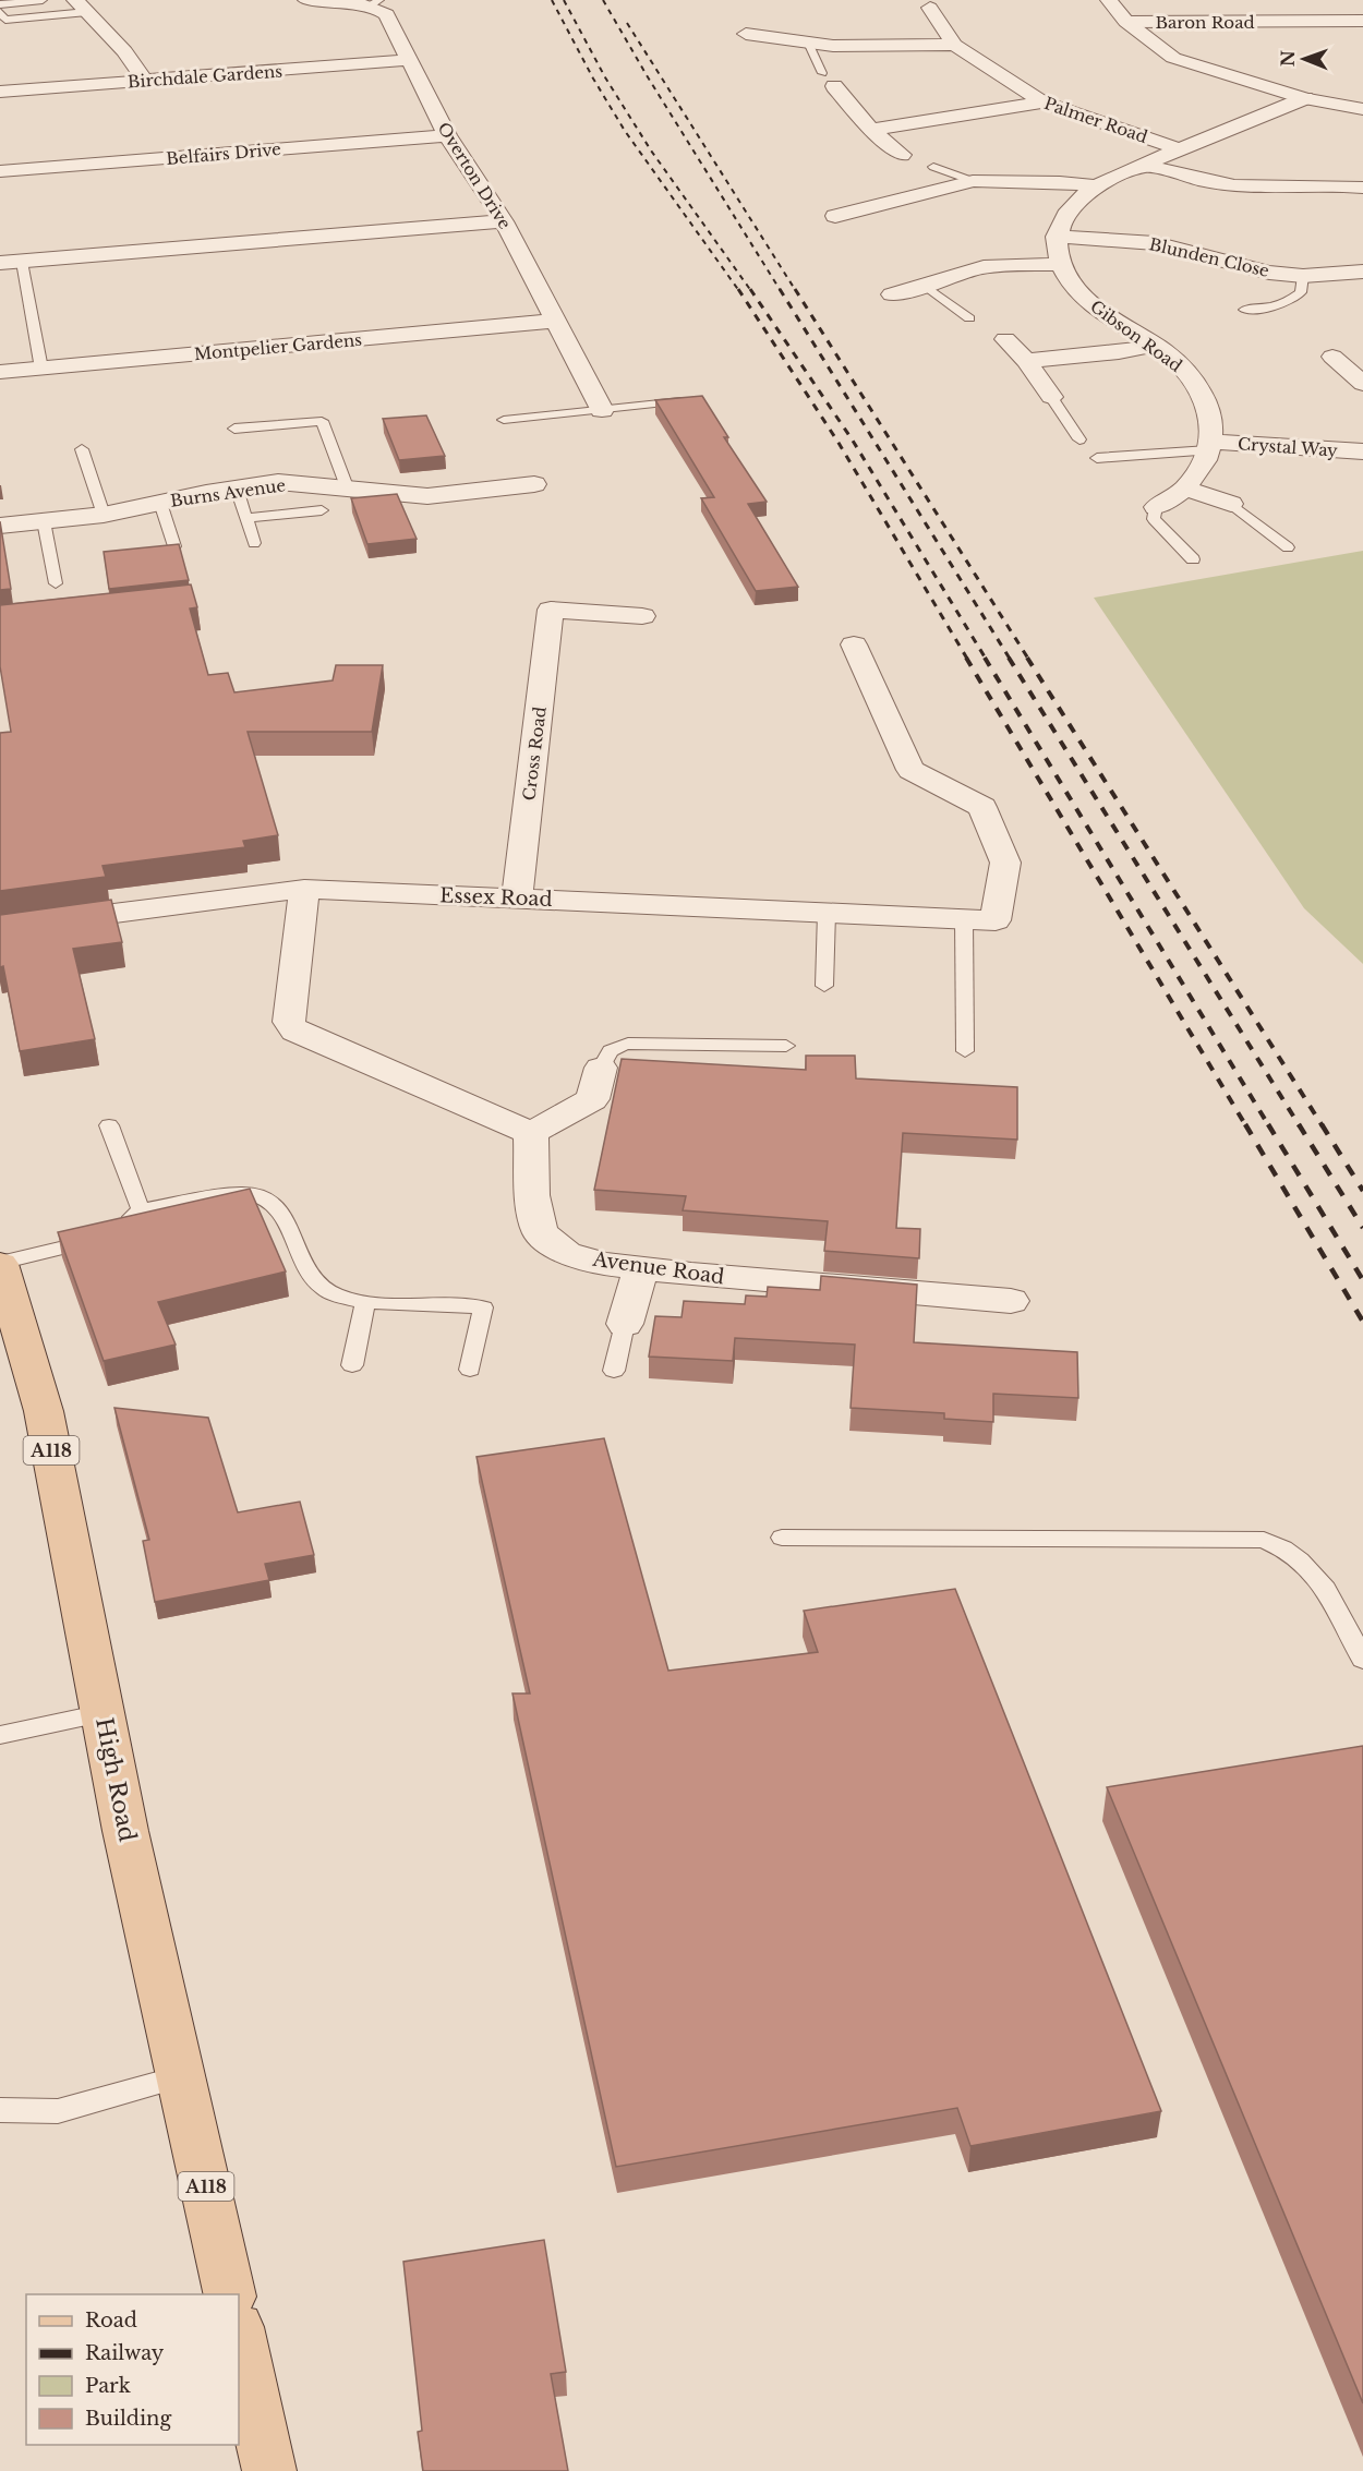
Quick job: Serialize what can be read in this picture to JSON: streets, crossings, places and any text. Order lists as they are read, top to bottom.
{
  "streets": {
    "main road": ["A118", "High Road"],
    "street": [
      "Baron Road",
      "Birchdale Gardens",
      "Palmer Road",
      "Belfairs Drive",
      "Overton Drive",
      "Blunden Close",
      "Gibson Road",
      "Montpelier Gardens",
      "Crystal Way",
      "Burns Avenue",
      "Cross Road",
      "Essex Road",
      "Avenue Road"
    ]
  },
  "crossings": [
    ["Birchdale Gardens", "Overton Drive"],
    ["Belfairs Drive", "Overton Drive"],
    ["Overton Drive", "Montpelier Gardens"],
    ["Blunden Close", "Gibson Road"],
    ["Gibson Road", "Crystal Way"],
    ["Cross Road", "Essex Road"]
  ],
  "legend": [
    "Road",
    "Railway",
    "Park",
    "Building"
  ],
  "north": "left"
}
